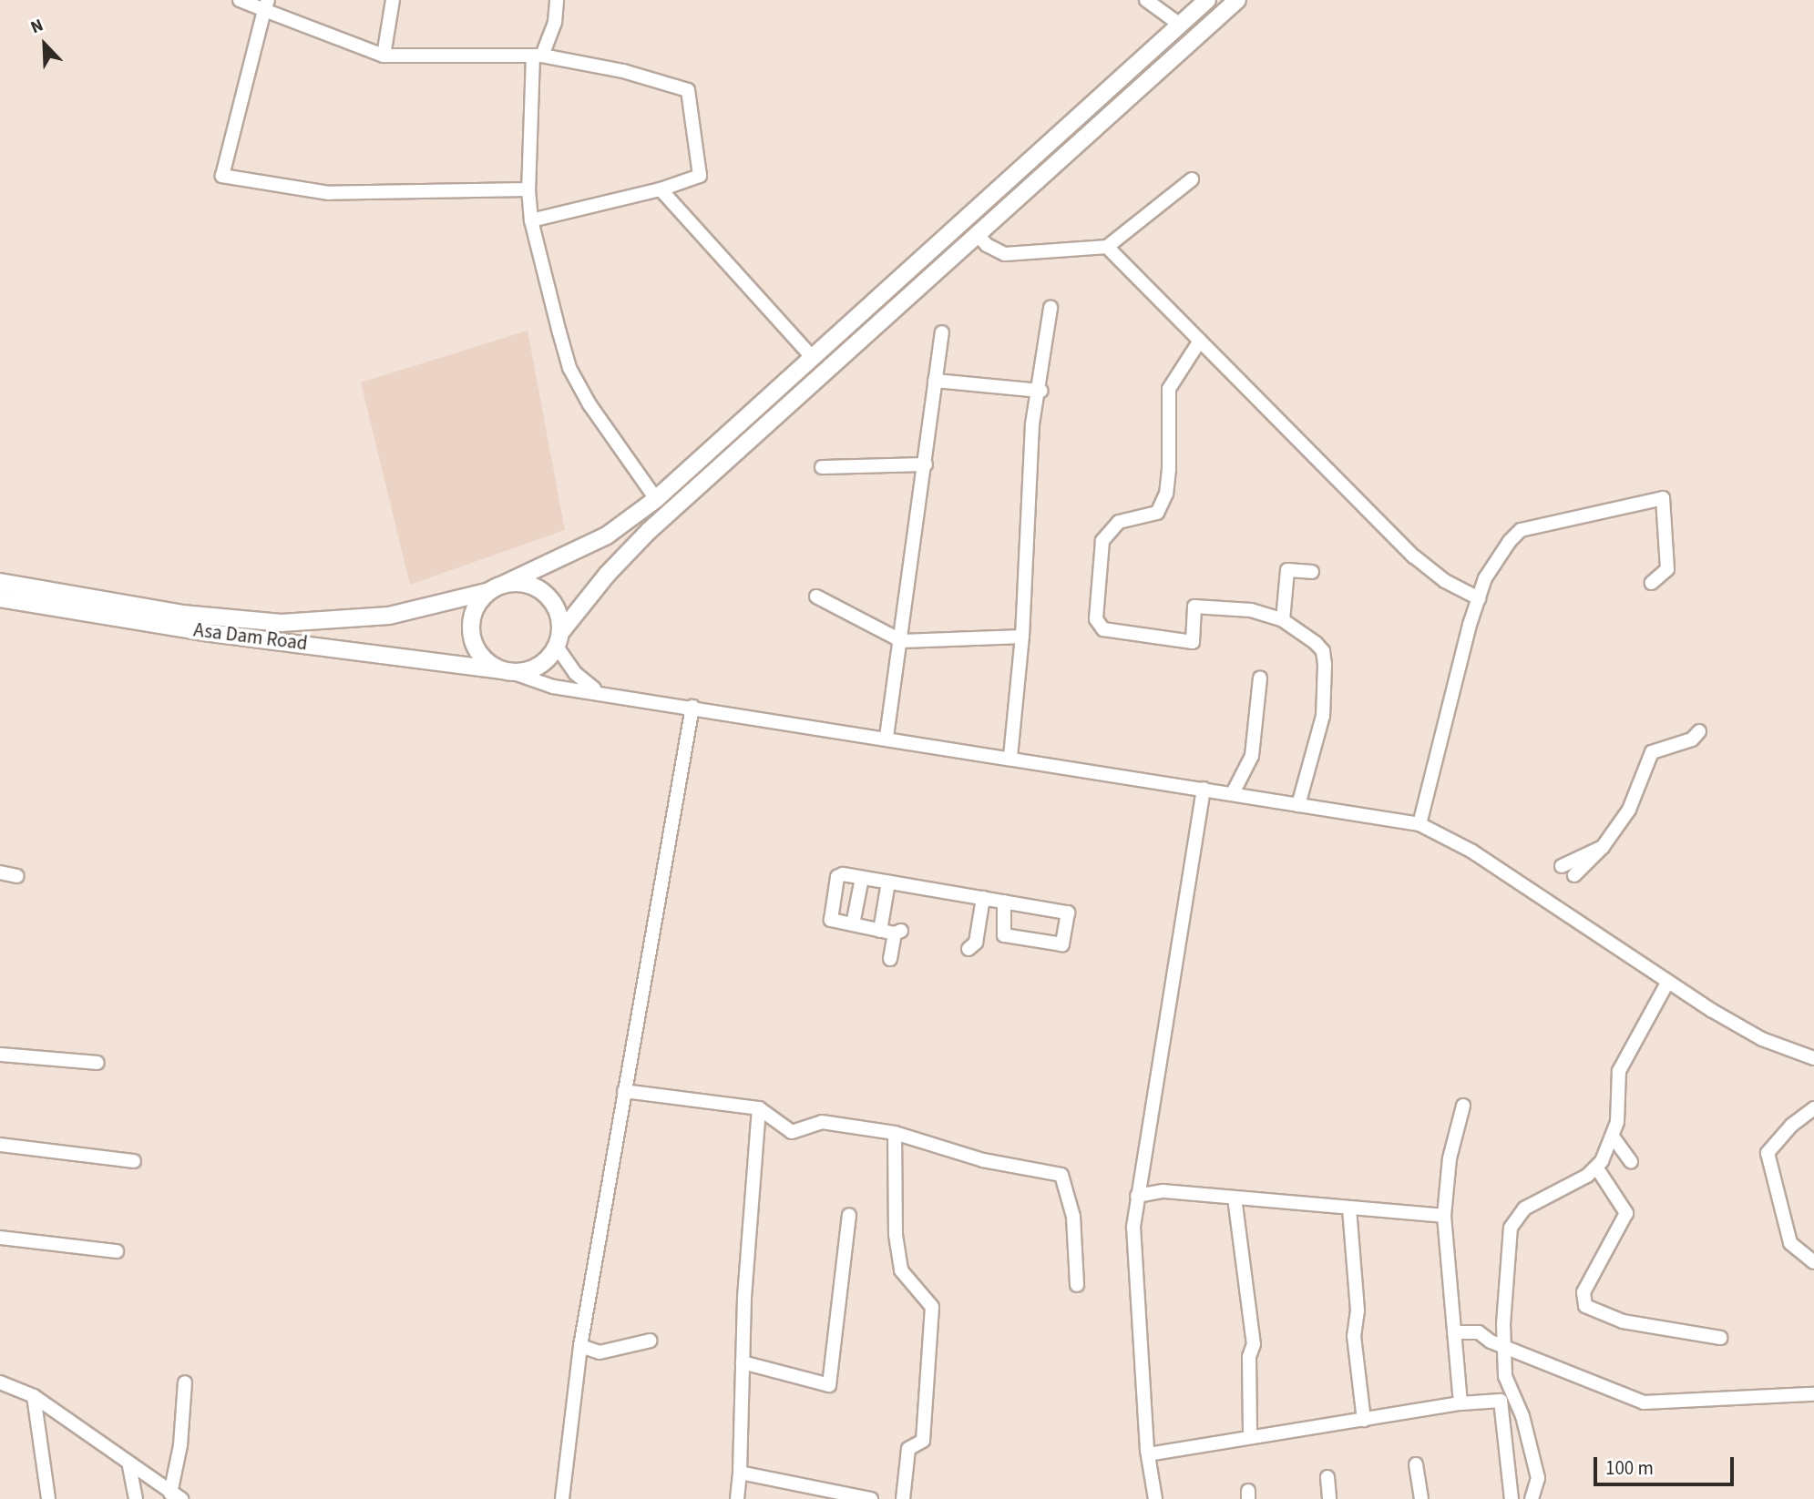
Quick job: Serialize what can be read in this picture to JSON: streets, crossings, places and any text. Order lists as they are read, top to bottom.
{
  "streets": {
    "main road": ["Asa Dam Road"]
  },
  "scale_bar": "100 m",
  "north": "top left"
}
